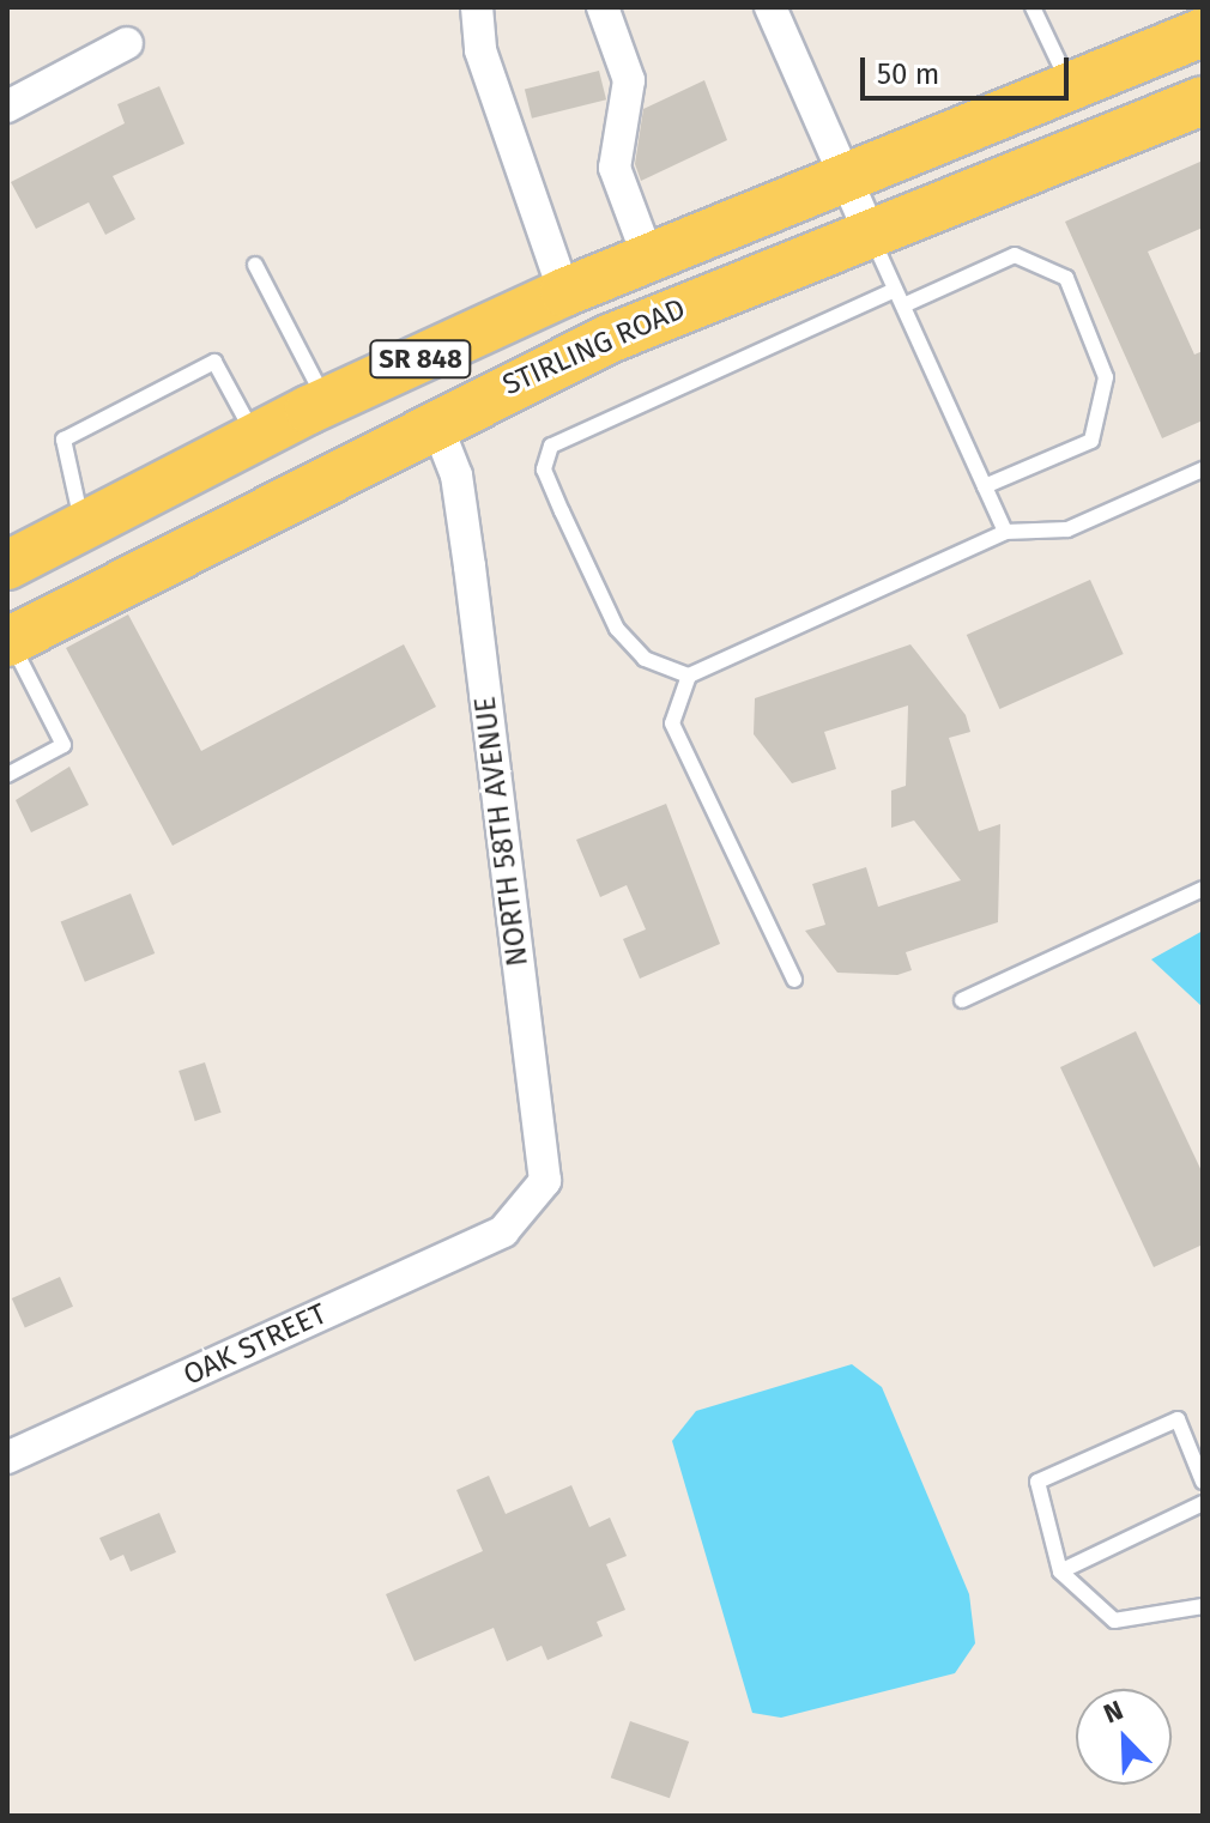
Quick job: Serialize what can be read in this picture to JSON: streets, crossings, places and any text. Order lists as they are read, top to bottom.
{
  "streets": {
    "main road": ["STIRLING ROAD", "SR 848"],
    "street": ["NORTH 58TH AVENUE", "OAK STREET"]
  },
  "crossings": [
    ["STIRLING ROAD", "NORTH 58TH AVENUE"],
    ["NORTH 58TH AVENUE", "OAK STREET"]
  ],
  "scale_bar": "50 m",
  "north": "top left"
}
